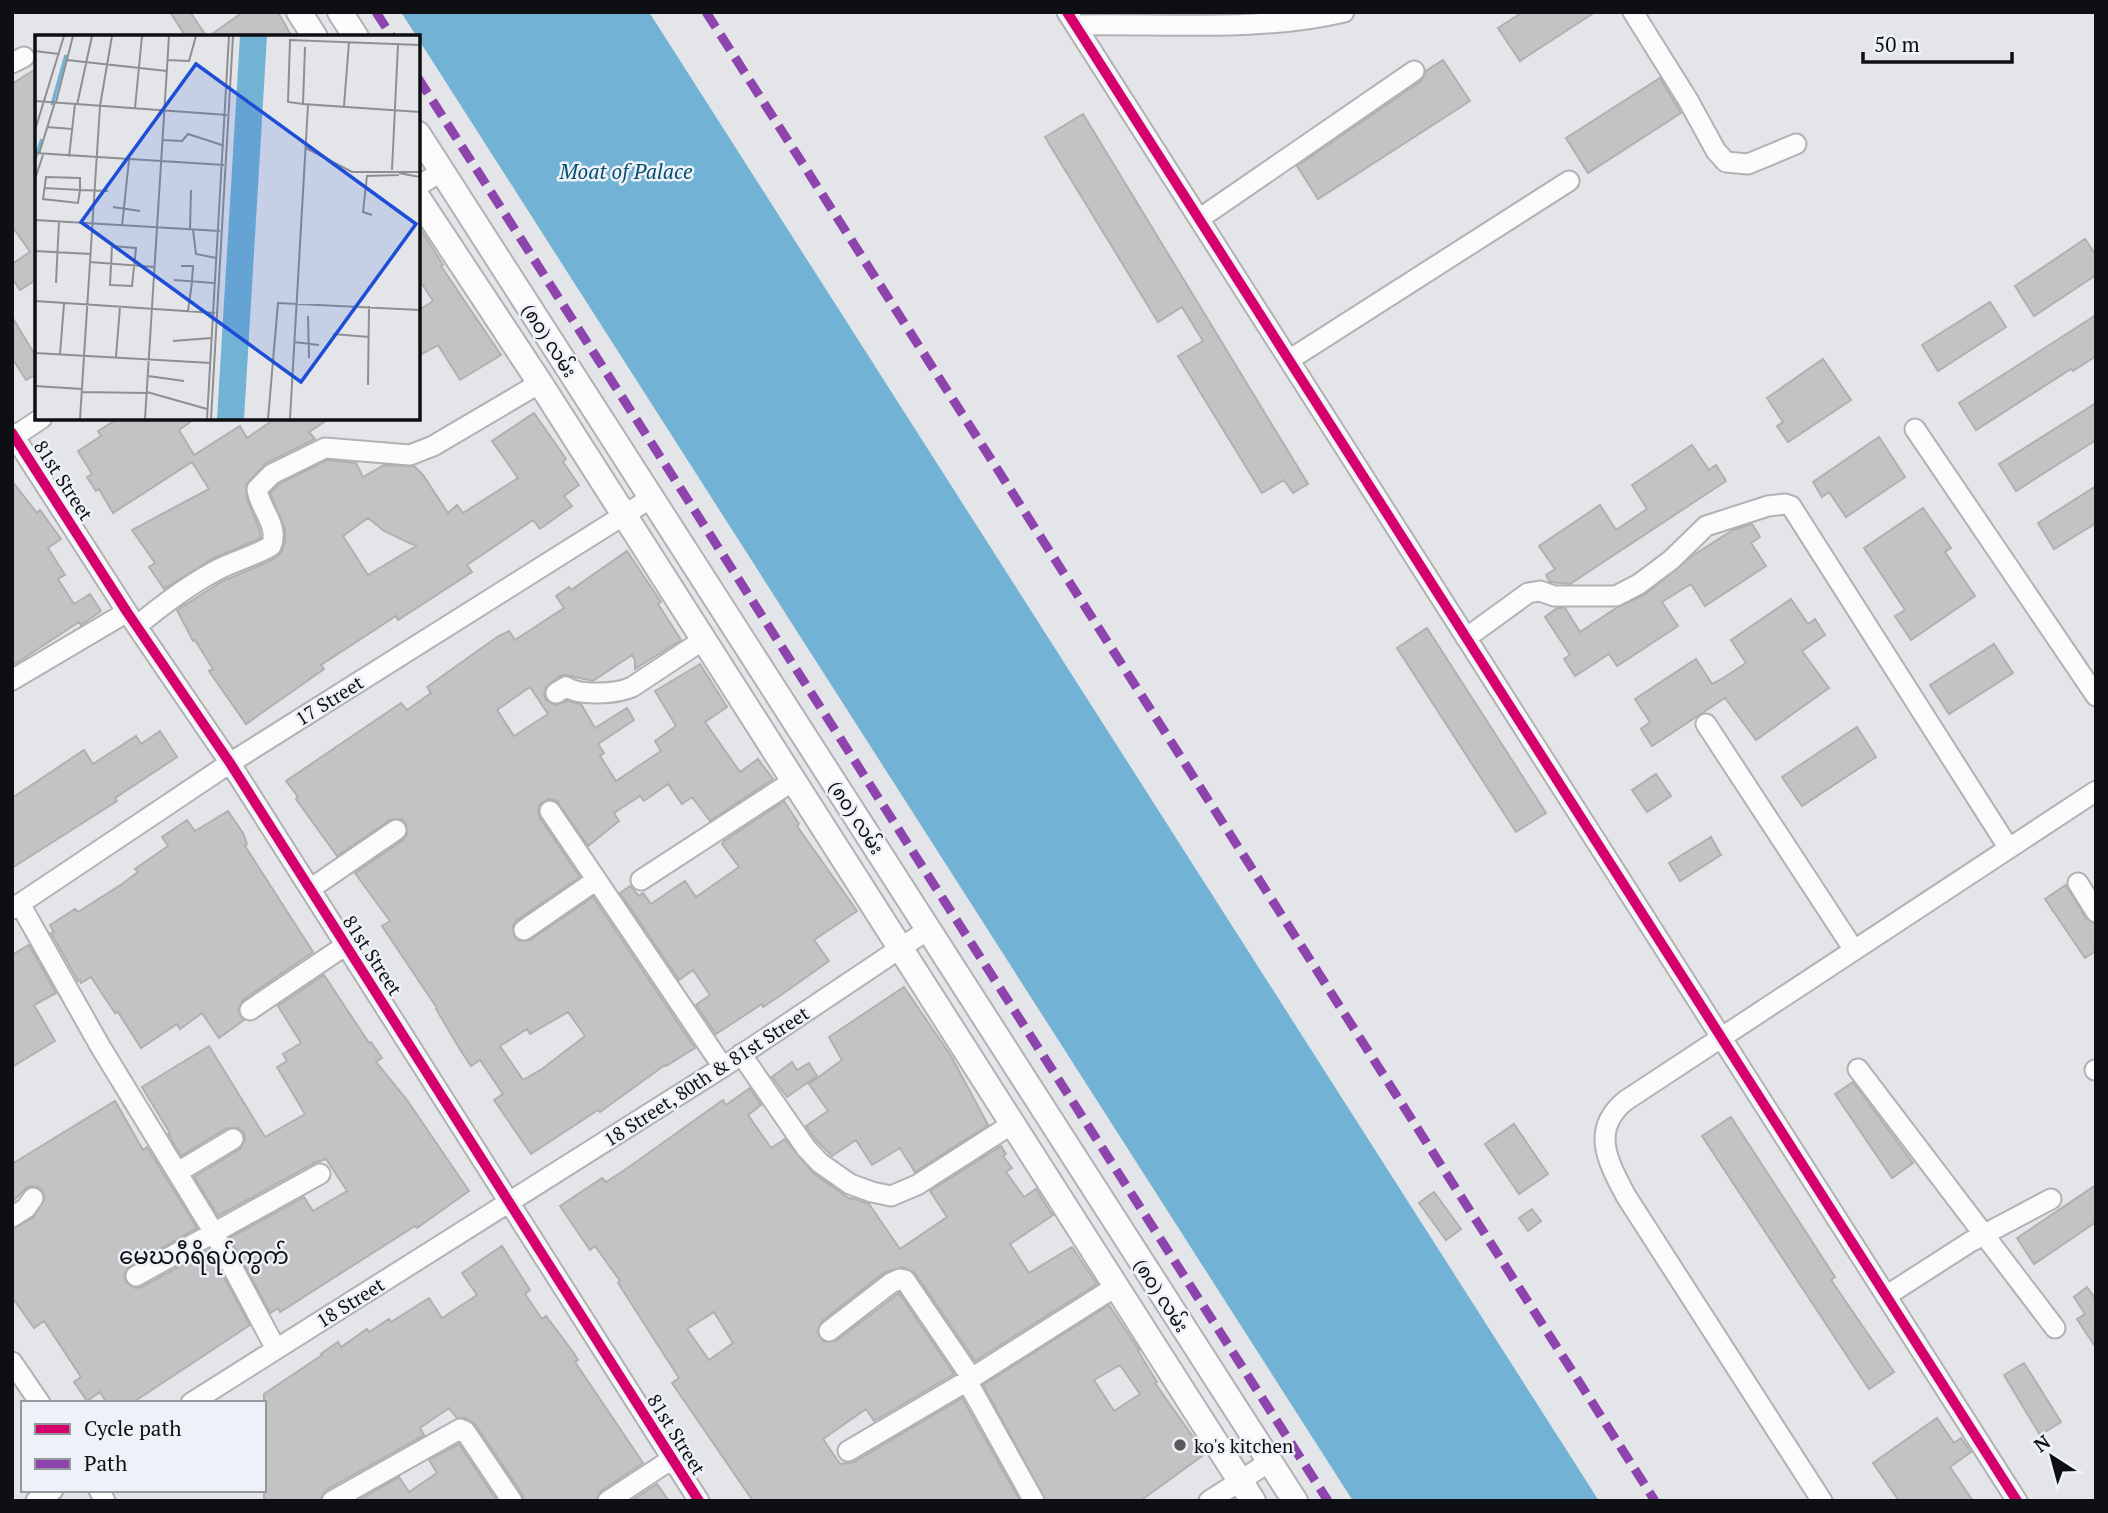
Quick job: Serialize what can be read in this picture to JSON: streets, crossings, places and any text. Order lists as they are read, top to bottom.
{
  "streets": {
    "main road": ["(၈၀) လမ်း"],
    "street": [
      "81st Street",
      "17 Street",
      "18 Street, 80th & 81st Street",
      "18 Street"
    ]
  },
  "crossings": [
    ["(၈၀) လမ်း", "17 Street"],
    ["(၈၀) လမ်း", "18 Street, 80th & 81st Street"],
    ["81st Street", "17 Street"],
    ["81st Street", "18 Street, 80th & 81st Street"],
    ["81st Street", "18 Street"],
    ["18 Street, 80th & 81st Street", "18 Street"]
  ],
  "districts": ["မေဃဂီရိရပ်ကွက်"],
  "water": ["Moat of Palace"],
  "places": ["ko's kitchen"],
  "legend": ["Cycle path", "Path"],
  "scale_bar": "50 m",
  "north": "top left"
}
